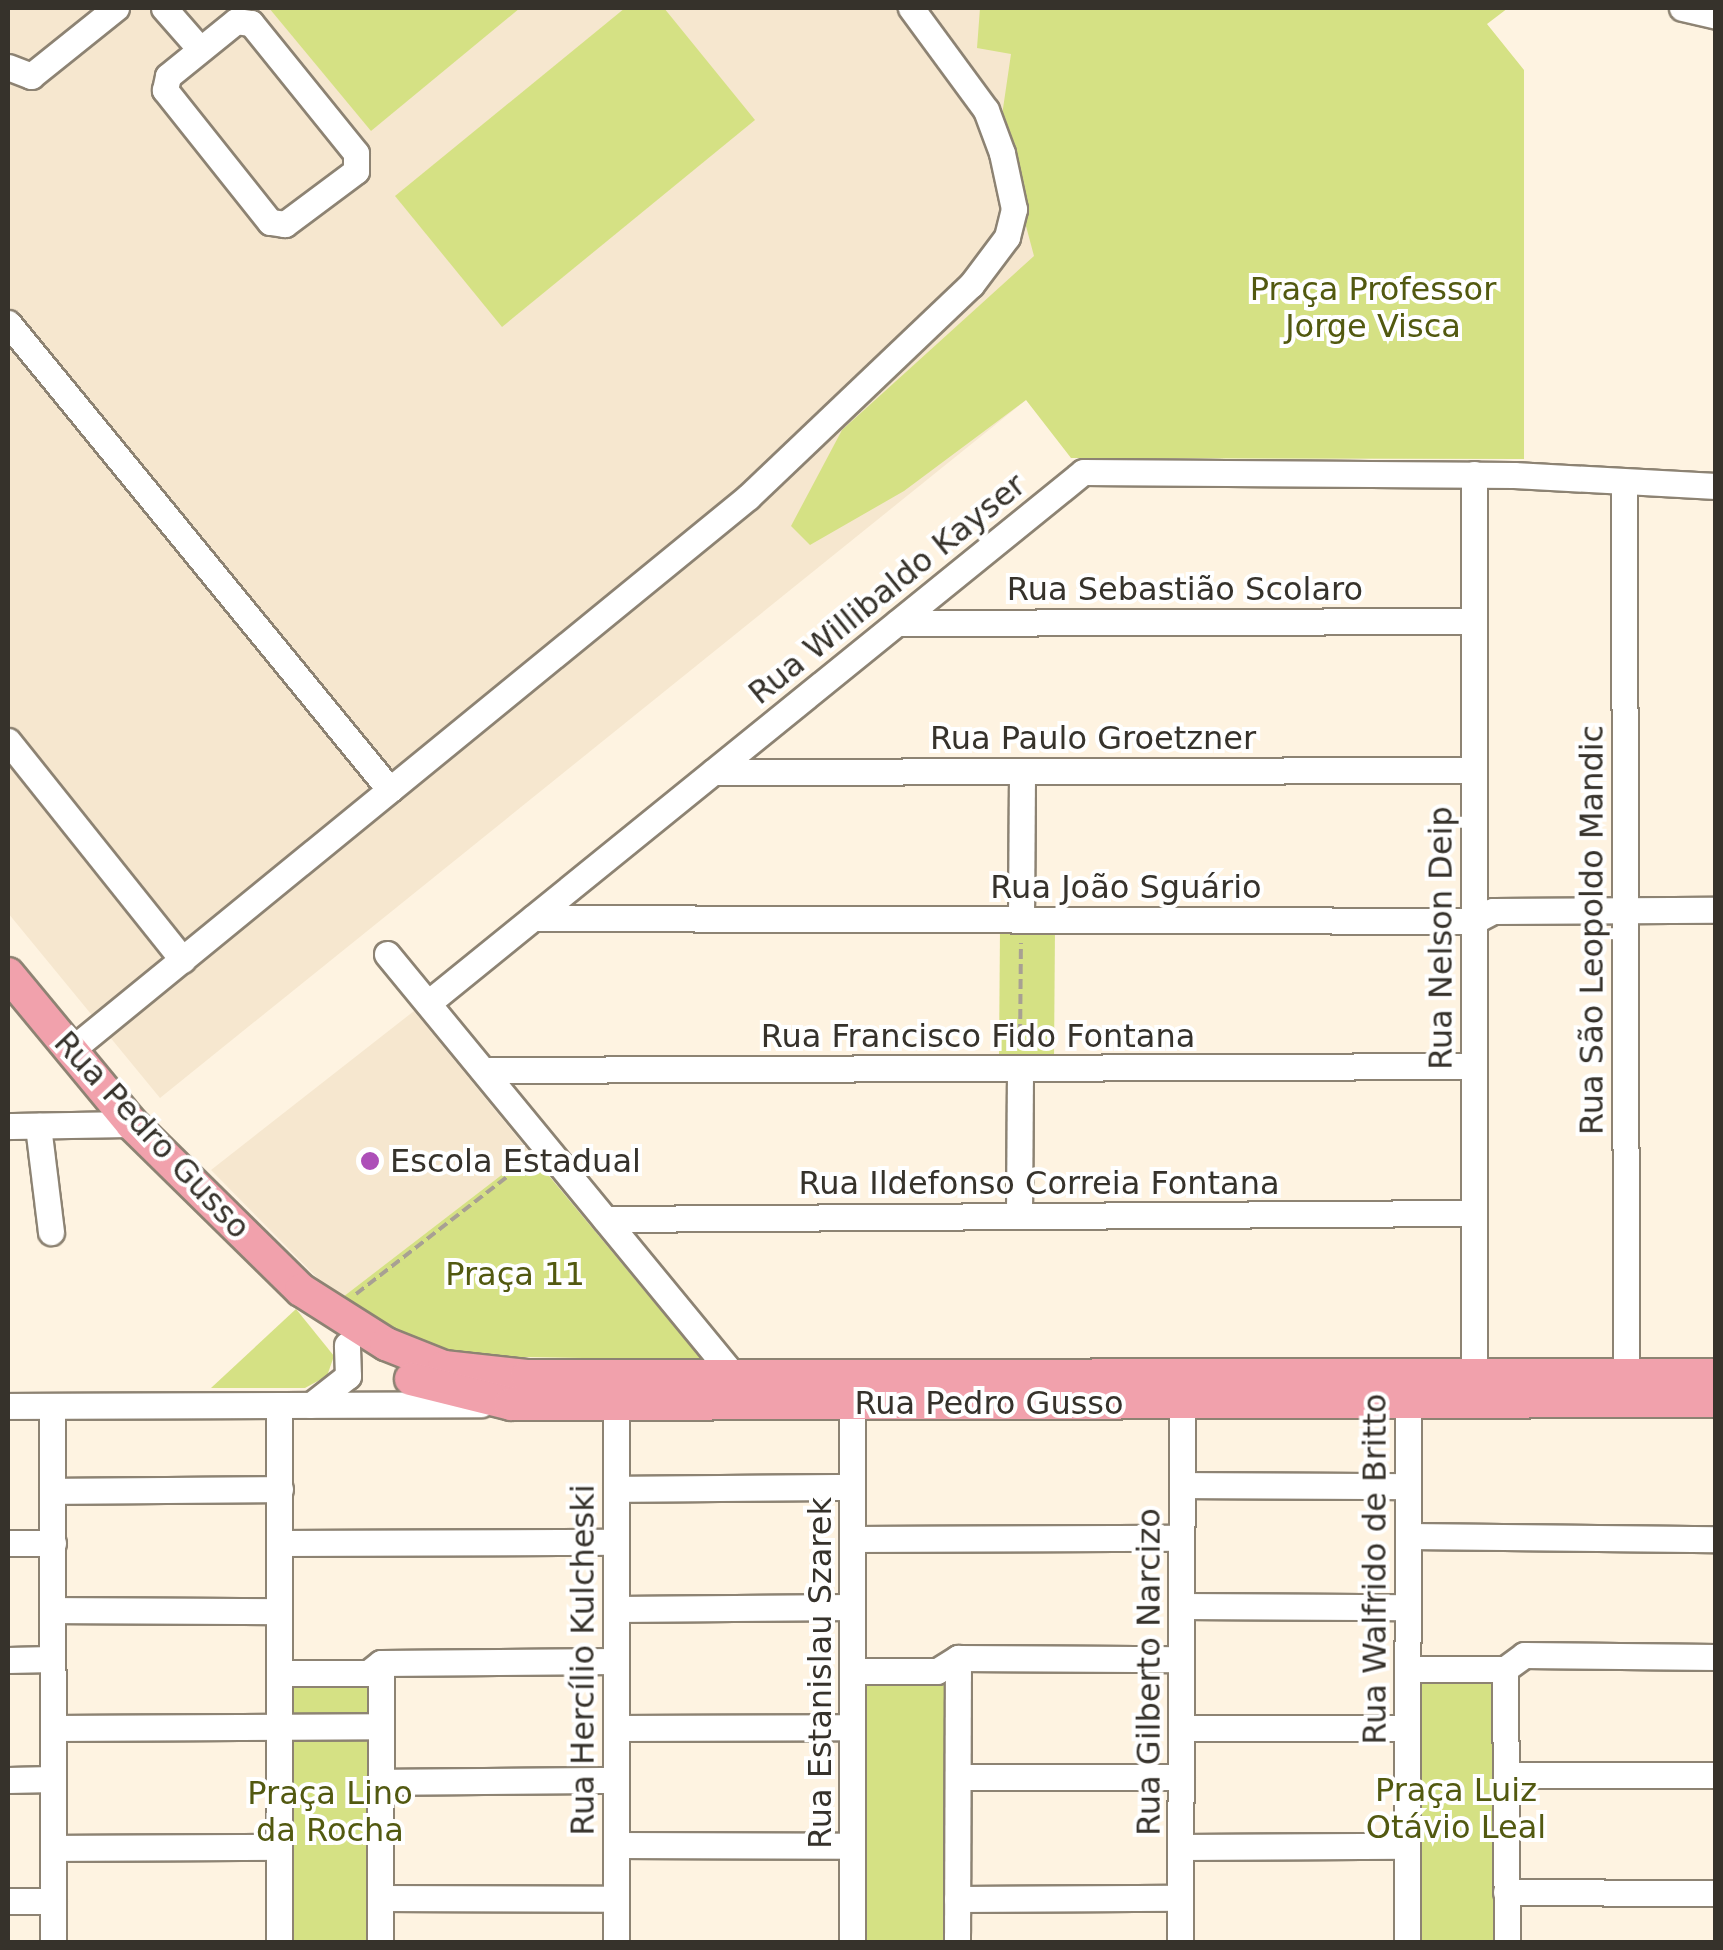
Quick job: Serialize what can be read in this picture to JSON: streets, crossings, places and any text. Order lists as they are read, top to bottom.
{
  "streets": {
    "main road": ["Rua Pedro Gusso"],
    "street": [
      "Rua Willibaldo Kayser",
      "Rua Sebastião Scolaro",
      "Rua Paulo Groetzner",
      "Rua João Sguário",
      "Rua São Leopoldo Mandic",
      "Rua Nelson Deip",
      "Rua Francisco Fido Fontana",
      "Rua Ildefonso Correia Fontana",
      "Rua Walfrido de Britto",
      "Rua Hercílio Kulcheski",
      "Rua Gilberto Narcizo",
      "Rua Estanislau Szarek"
    ]
  },
  "crossings": [
    ["Rua Willibaldo Kayser", "Rua Sebastião Scolaro"],
    ["Rua Willibaldo Kayser", "Rua Paulo Groetzner"],
    ["Rua Willibaldo Kayser", "Rua João Sguário"],
    ["Rua Willibaldo Kayser", "Rua São Leopoldo Mandic"],
    ["Rua Willibaldo Kayser", "Rua Nelson Deip"],
    ["Rua Sebastião Scolaro", "Rua Nelson Deip"],
    ["Rua Paulo Groetzner", "Rua Nelson Deip"],
    ["Rua João Sguário", "Rua São Leopoldo Mandic"],
    ["Rua João Sguário", "Rua Nelson Deip"],
    ["Rua São Leopoldo Mandic", "Rua Pedro Gusso"],
    ["Rua Nelson Deip", "Rua Francisco Fido Fontana"],
    ["Rua Nelson Deip", "Rua Pedro Gusso"],
    ["Rua Nelson Deip", "Rua Ildefonso Correia Fontana"],
    ["Rua Pedro Gusso", "Rua Walfrido de Britto"],
    ["Rua Pedro Gusso", "Rua Hercílio Kulcheski"],
    ["Rua Pedro Gusso", "Rua Gilberto Narcizo"],
    ["Rua Pedro Gusso", "Rua Estanislau Szarek"]
  ],
  "parks": [
    "Praça Professor Jorge Visca",
    "Praça 11",
    "Praça Luiz Otávio Leal",
    "Praça Lino da Rocha"
  ],
  "places": ["Escola Estadual"]
}
